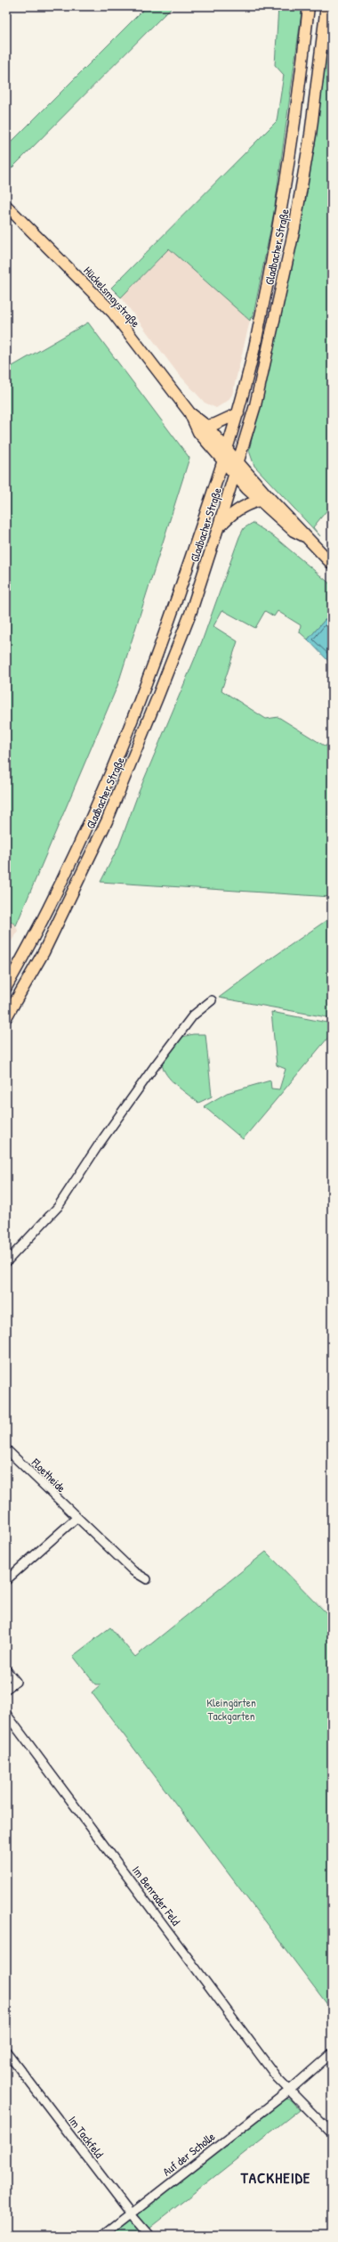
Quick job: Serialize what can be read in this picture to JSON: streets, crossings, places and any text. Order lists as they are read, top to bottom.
{
  "streets": {
    "main road": ["Gladbacher Straße", "Hückelsmaystraße"],
    "street": [
      "Floetheide",
      "Im Benrader Feld",
      "Im Tackfeld",
      "Auf der Scholle"
    ]
  },
  "crossings": [
    ["Gladbacher Straße", "Hückelsmaystraße"],
    ["Im Benrader Feld", "Auf der Scholle"],
    ["Im Tackfeld", "Auf der Scholle"]
  ],
  "districts": ["TACKHEIDE"],
  "parks": ["Kleingärten Tackgarten"]
}
